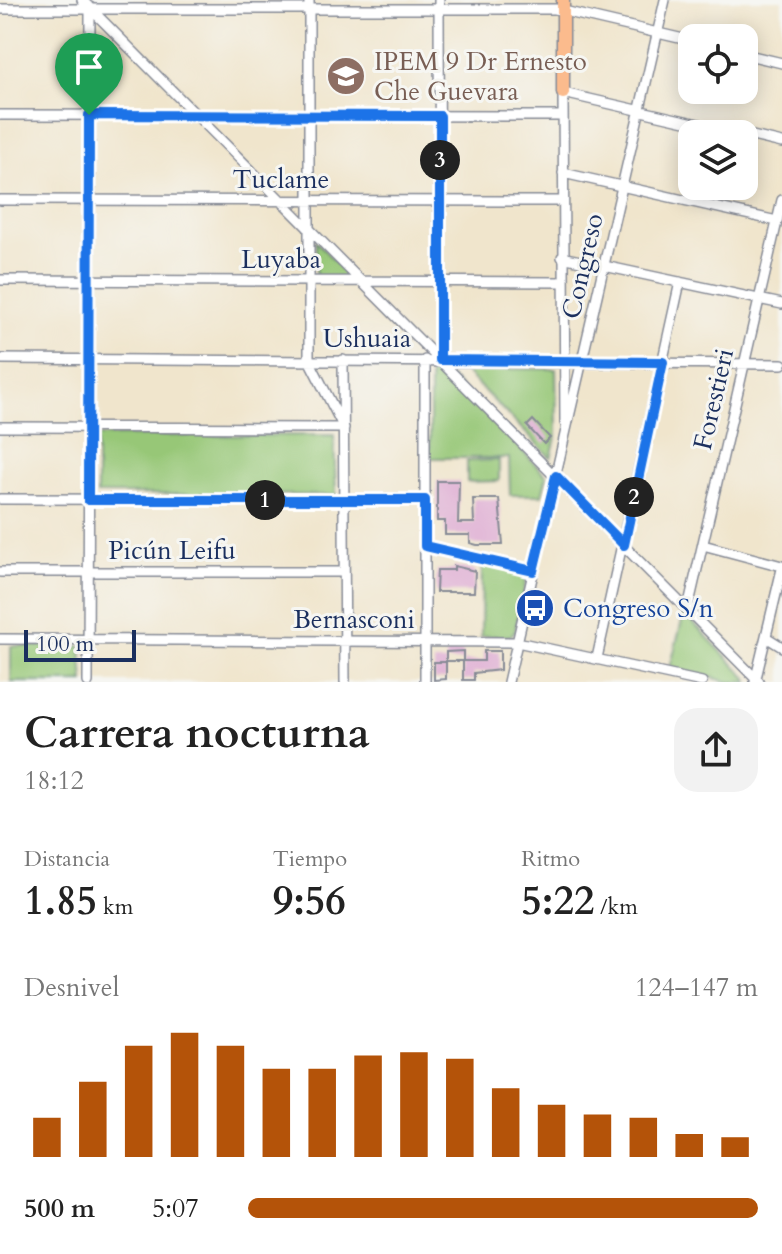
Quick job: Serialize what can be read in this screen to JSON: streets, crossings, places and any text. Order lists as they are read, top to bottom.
{
  "streets": {
    "street": [
      "Tuclame",
      "Luyaba",
      "Congreso",
      "Ushuaia",
      "Forestieri",
      "Picún Leifu",
      "Bernasconi"
    ]
  },
  "crossings": [
    ["Congreso", "Ushuaia"],
    ["Congreso", "Bernasconi"],
    ["Ushuaia", "Forestieri"]
  ],
  "places": {
    "school or university": ["IPEM 9 Dr Ernesto Che Guevara"],
    "bus stop": ["Congreso S/n"]
  },
  "scale_bar": "100 m",
  "page": {
    "pins": ["3", "2", "1"],
    "scale": "100 m",
    "heading": ["Carrera nocturna", "18:12"],
    "stats": [
      ["Distancia", "1.85 km"],
      ["Tiempo", "9:56"],
      ["Ritmo", "5:22 /km"]
    ],
    "chart": ["Desnivel", "124–147 m"],
    "list": [
      {
        "name": "500 m",
        "note": "5:07"
      }
    ]
  }
}
